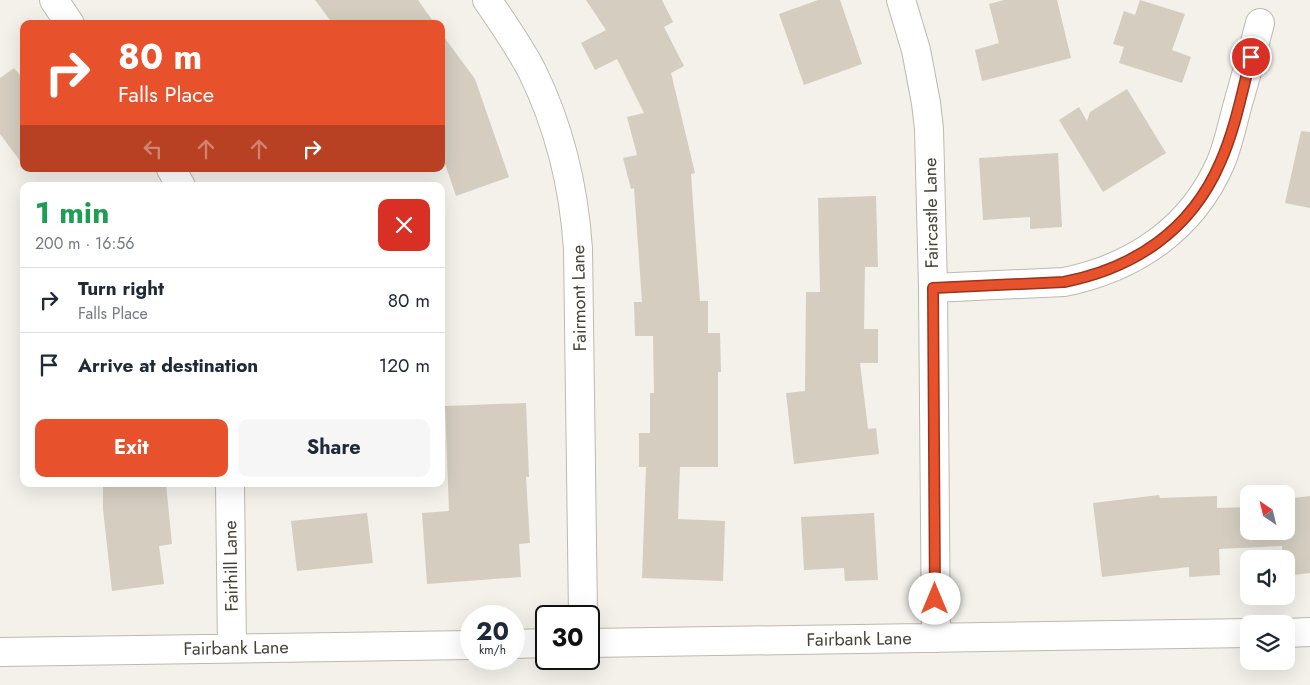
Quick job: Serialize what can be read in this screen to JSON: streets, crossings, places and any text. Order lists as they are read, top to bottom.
{
  "streets": {
    "street": [
      "Faircastle Lane",
      "Fairmont Lane",
      "Fairhill Lane",
      "Fairbank Lane"
    ]
  },
  "crossings": [
    ["Faircastle Lane", "Fairbank Lane"],
    ["Fairhill Lane", "Fairbank Lane"]
  ],
  "north": "top left",
  "page": {
    "turn": ["80 m", "Falls Place"],
    "heading": ["1 min", "200 m · 16:56"],
    "list": [
      {
        "name": "Turn right",
        "note": "Falls Place",
        "value": "80 m"
      },
      {
        "name": "Arrive at destination",
        "value": "120 m"
      }
    ],
    "buttons": ["Exit", "Share"],
    "speed": "20 km/h",
    "limit": "30"
  }
}
